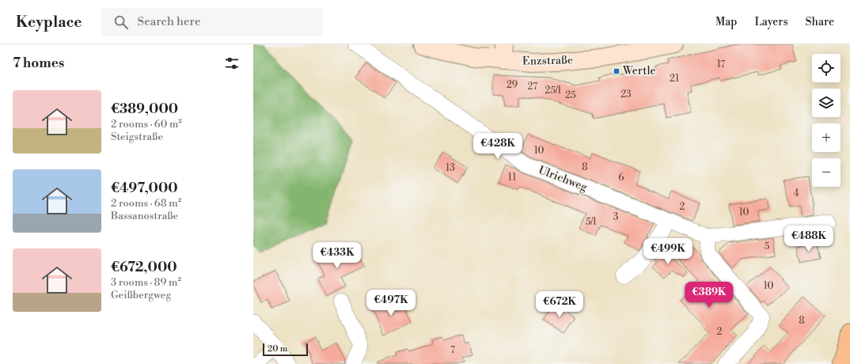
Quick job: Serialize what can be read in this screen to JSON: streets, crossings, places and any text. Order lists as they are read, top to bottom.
{
  "streets": {
    "main road": ["Enzstraße"],
    "street": ["Ulrichweg"]
  },
  "places": {
    "transit": ["Wertle"]
  },
  "house_numbers": [
    "17",
    "21",
    "29",
    "27",
    "25/1",
    "23",
    "25",
    "10",
    "8",
    "13",
    "11",
    "6",
    "4",
    "2",
    "10",
    "3",
    "5/1",
    "5",
    "10",
    "8",
    "2",
    "7"
  ],
  "scale_bar": "20 m",
  "page": {
    "header": "Keyplace",
    "search": "Search here",
    "nav": ["Map", "Layers", "Share"],
    "heading": "7 homes",
    "map_buttons": ["+", "−"],
    "list": [
      {
        "name": "€389,000",
        "note": "2 rooms · 60 m² · Steigstraße"
      },
      {
        "name": "€497,000",
        "note": "2 rooms · 68 m² · Bassanostraße"
      },
      {
        "name": "€672,000",
        "note": "3 rooms · 89 m² · Geißbergweg"
      }
    ],
    "price": [
      "€428K",
      "€488K",
      "€499K",
      "€433K",
      "€389K",
      "€497K",
      "€672K"
    ],
    "scale": "20 m"
  }
}
